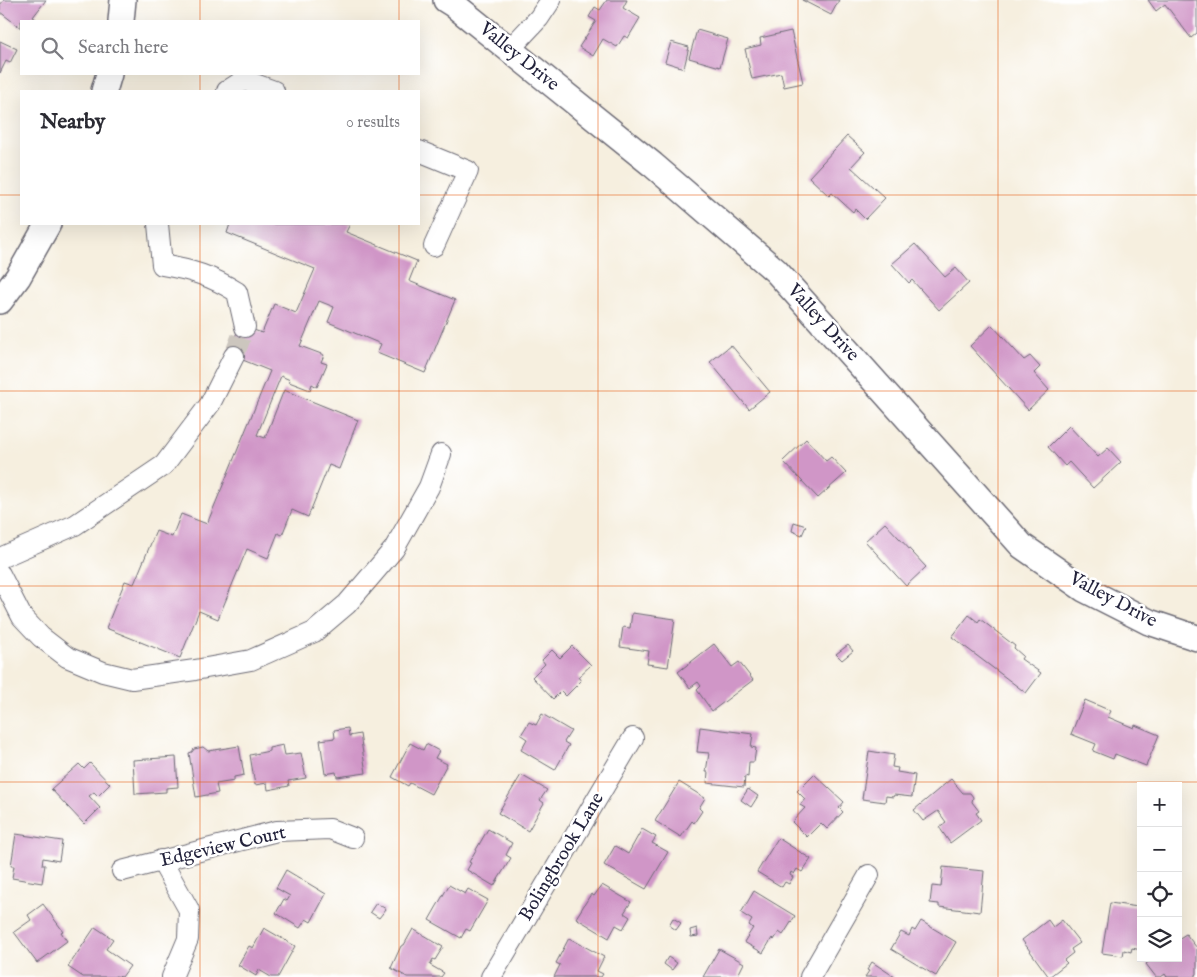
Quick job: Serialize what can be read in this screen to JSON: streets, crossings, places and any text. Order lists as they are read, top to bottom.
{
  "streets": {
    "street": ["Valley Drive", "Edgeview Court", "Bolingbrook Lane"]
  },
  "page": {
    "search": "Search here",
    "heading": ["Nearby", "0 results"],
    "map_buttons": ["+", "−"]
  }
}
